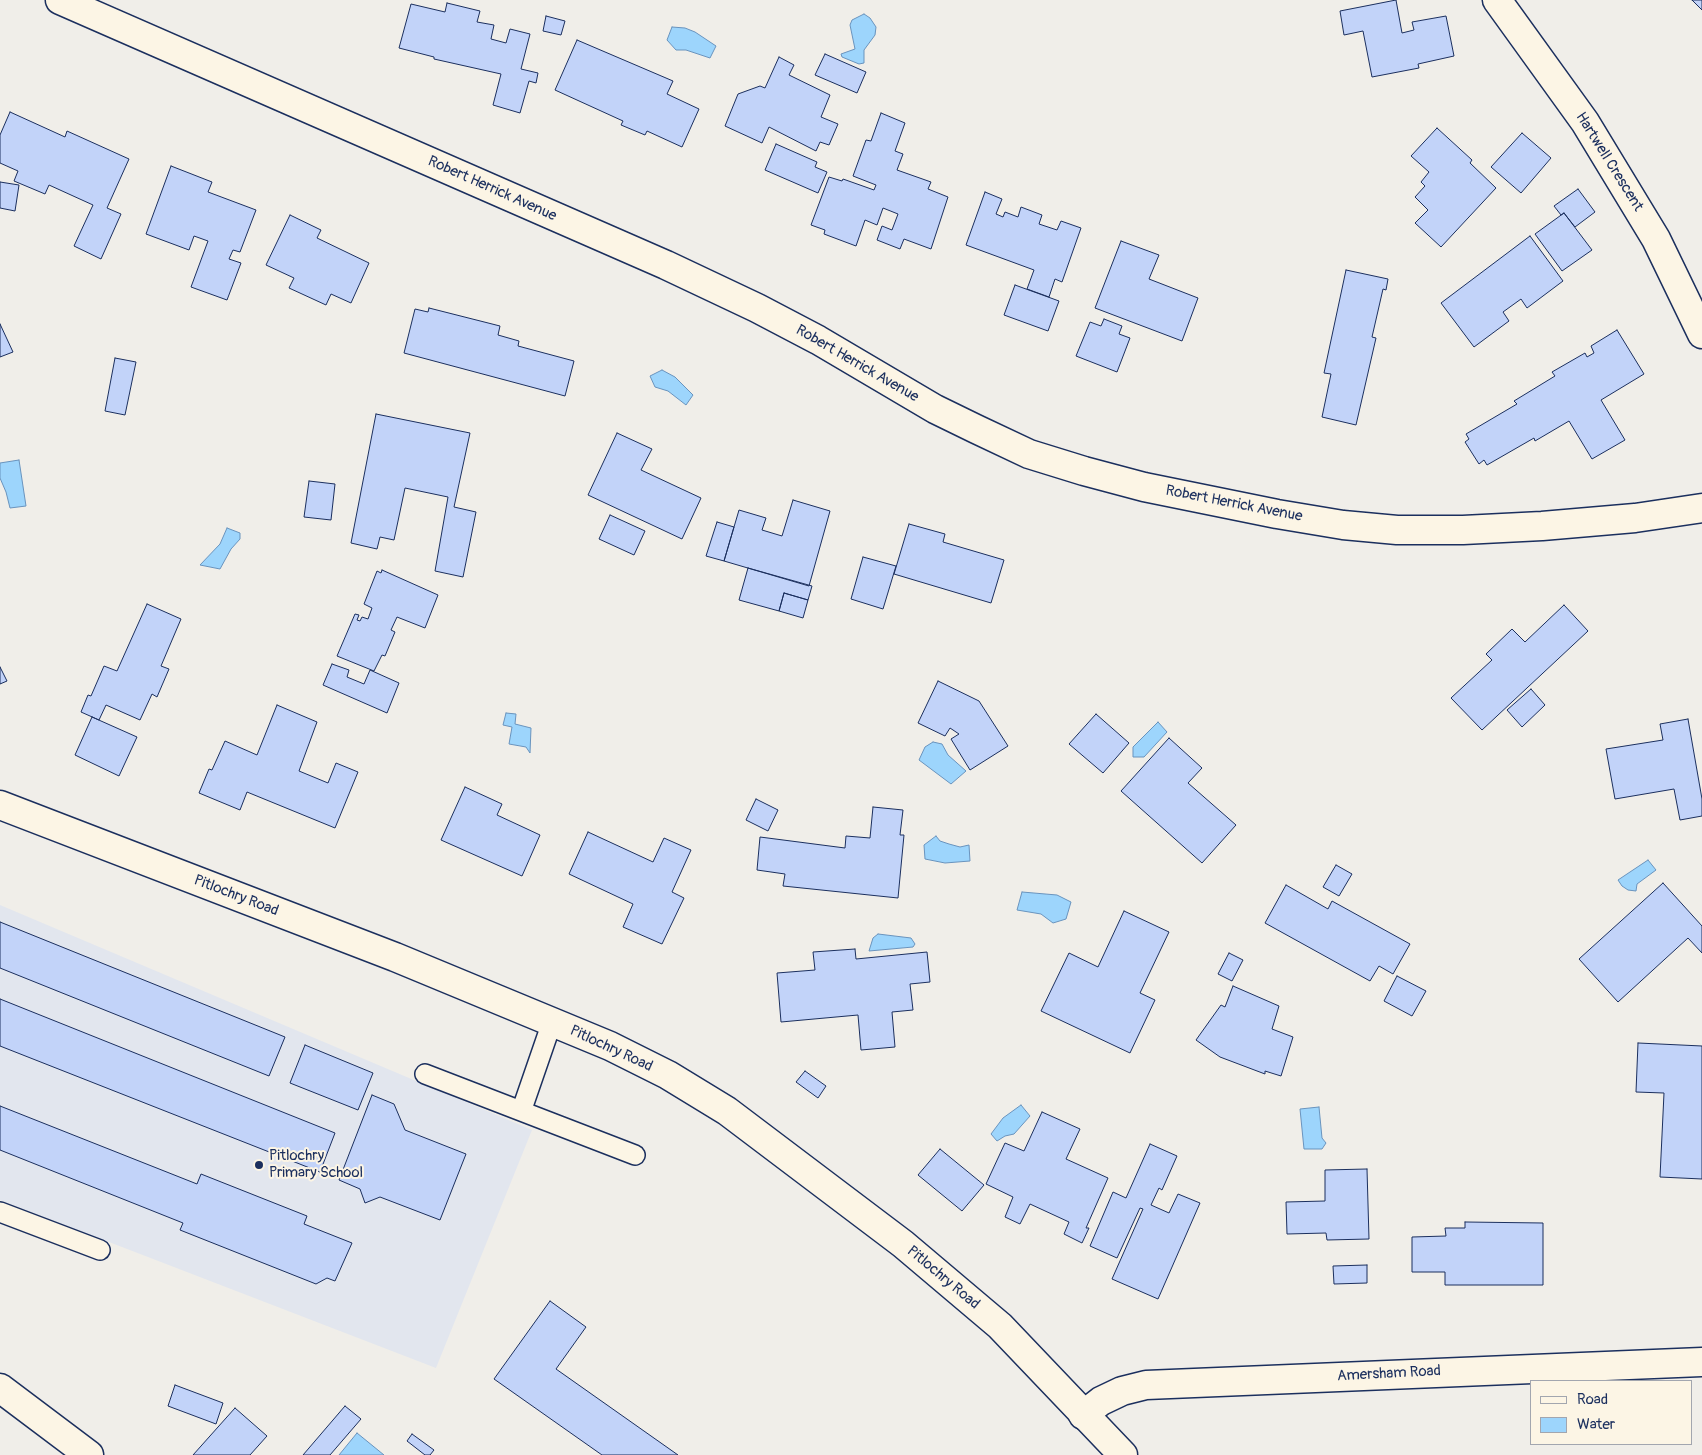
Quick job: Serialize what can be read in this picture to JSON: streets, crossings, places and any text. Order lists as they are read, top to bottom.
{
  "streets": {
    "street": [
      "Hartwell Crescent",
      "Robert Herrick Avenue",
      "Pitlochry Road",
      "Amersham Road"
    ]
  },
  "crossings": [
    ["Pitlochry Road", "Amersham Road"]
  ],
  "places": ["Pitlochry Primary School"],
  "legend": ["Road", "Water"]
}
